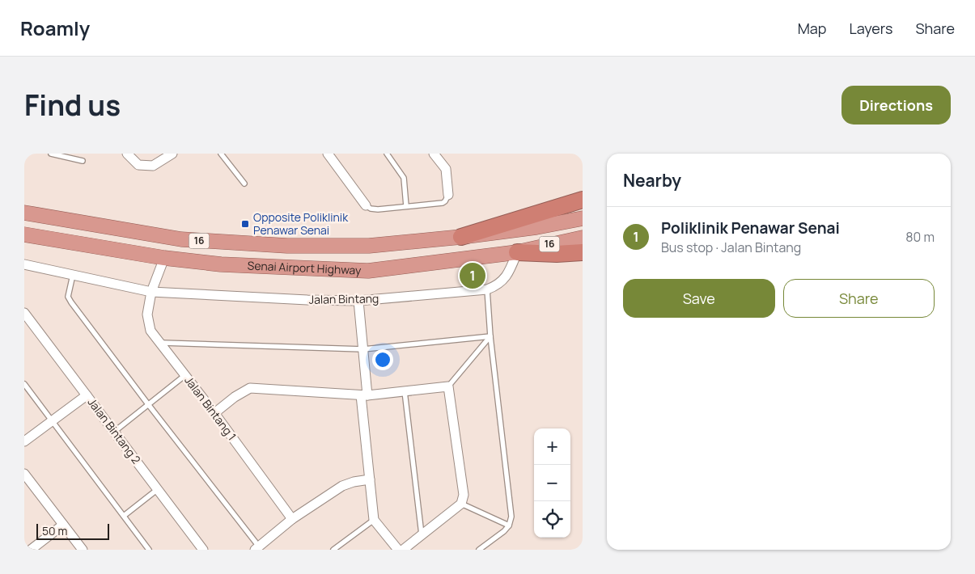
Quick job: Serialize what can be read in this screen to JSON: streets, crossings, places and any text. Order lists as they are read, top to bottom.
{
  "streets": {
    "highway": ["16", "Senai Airport Highway"],
    "street": ["Jalan Bintang", "Jalan Bintang 1", "Jalan Bintang 2"]
  },
  "crossings": [
    ["Senai Airport Highway", "Jalan Bintang"],
    ["Senai Airport Highway", "Jalan Bintang 1"],
    ["Jalan Bintang", "Jalan Bintang 1"]
  ],
  "places": {
    "transit": ["Opposite Poliklinik Penawar Senai"]
  },
  "scale_bar": "50 m",
  "page": {
    "header": "Roamly",
    "nav": ["Map", "Layers", "Share"],
    "title": "Find us",
    "buttons": [
      "Directions",
      ["Save", "Share"]
    ],
    "heading": "Nearby",
    "list": [
      {
        "mark": "1",
        "name": "Poliklinik Penawar Senai",
        "note": "Bus stop · Jalan Bintang",
        "value": "80 m"
      }
    ],
    "pins": "1",
    "map_buttons": ["+", "−"],
    "scale": "50 m"
  }
}
